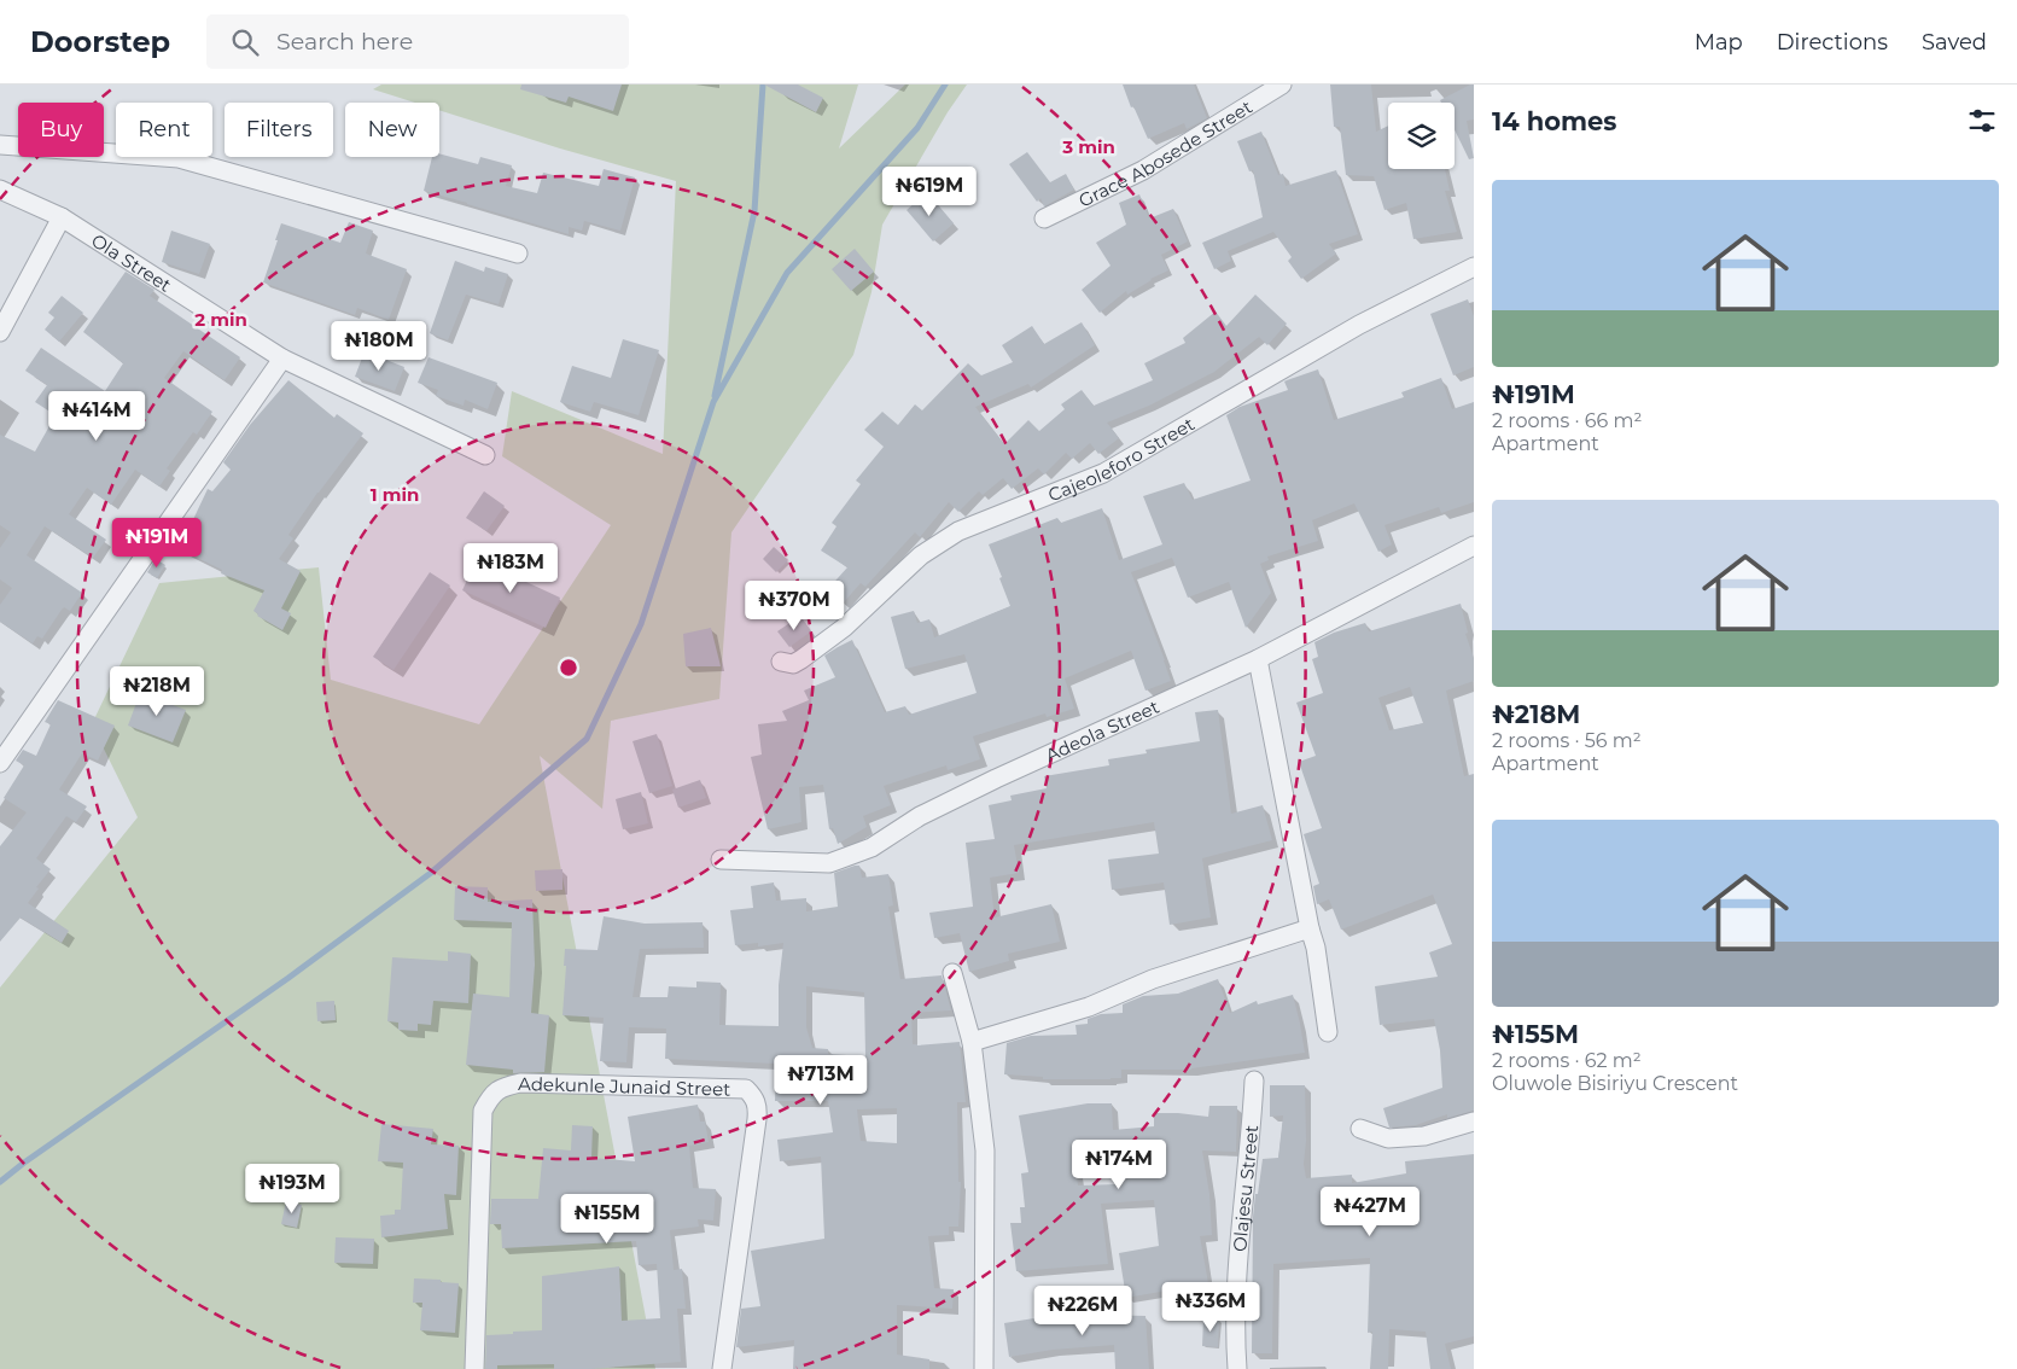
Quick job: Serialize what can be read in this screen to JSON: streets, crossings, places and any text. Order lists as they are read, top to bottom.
{
  "streets": {
    "street": [
      "Grace Abosede Street",
      "Ola Street",
      "Cajeoleforo Street",
      "Adeola Street",
      "Adekunle Junaid Street",
      "Olajesu Street"
    ]
  },
  "page": {
    "header": "Doorstep",
    "search": "Search here",
    "nav": ["Map", "Directions", "Saved"],
    "heading": "14 homes",
    "chip": [
      "Buy",
      "Rent",
      "Filters",
      "New"
    ],
    "list": [
      {
        "name": "₦191M",
        "note": "2 rooms · 66 m² · Apartment"
      },
      {
        "name": "₦218M",
        "note": "2 rooms · 56 m² · Apartment"
      },
      {
        "name": "₦155M",
        "note": "2 rooms · 62 m² · Oluwole Bisiriyu Crescent"
      }
    ],
    "price": [
      "₦619M",
      "₦180M",
      "₦414M",
      "₦191M",
      "₦183M",
      "₦370M",
      "₦218M",
      "₦713M",
      "₦174M",
      "₦193M",
      "₦427M",
      "₦155M",
      "₦336M",
      "₦226M"
    ]
  },
  "rings": ["3 min", "2 min", "1 min"]
}
